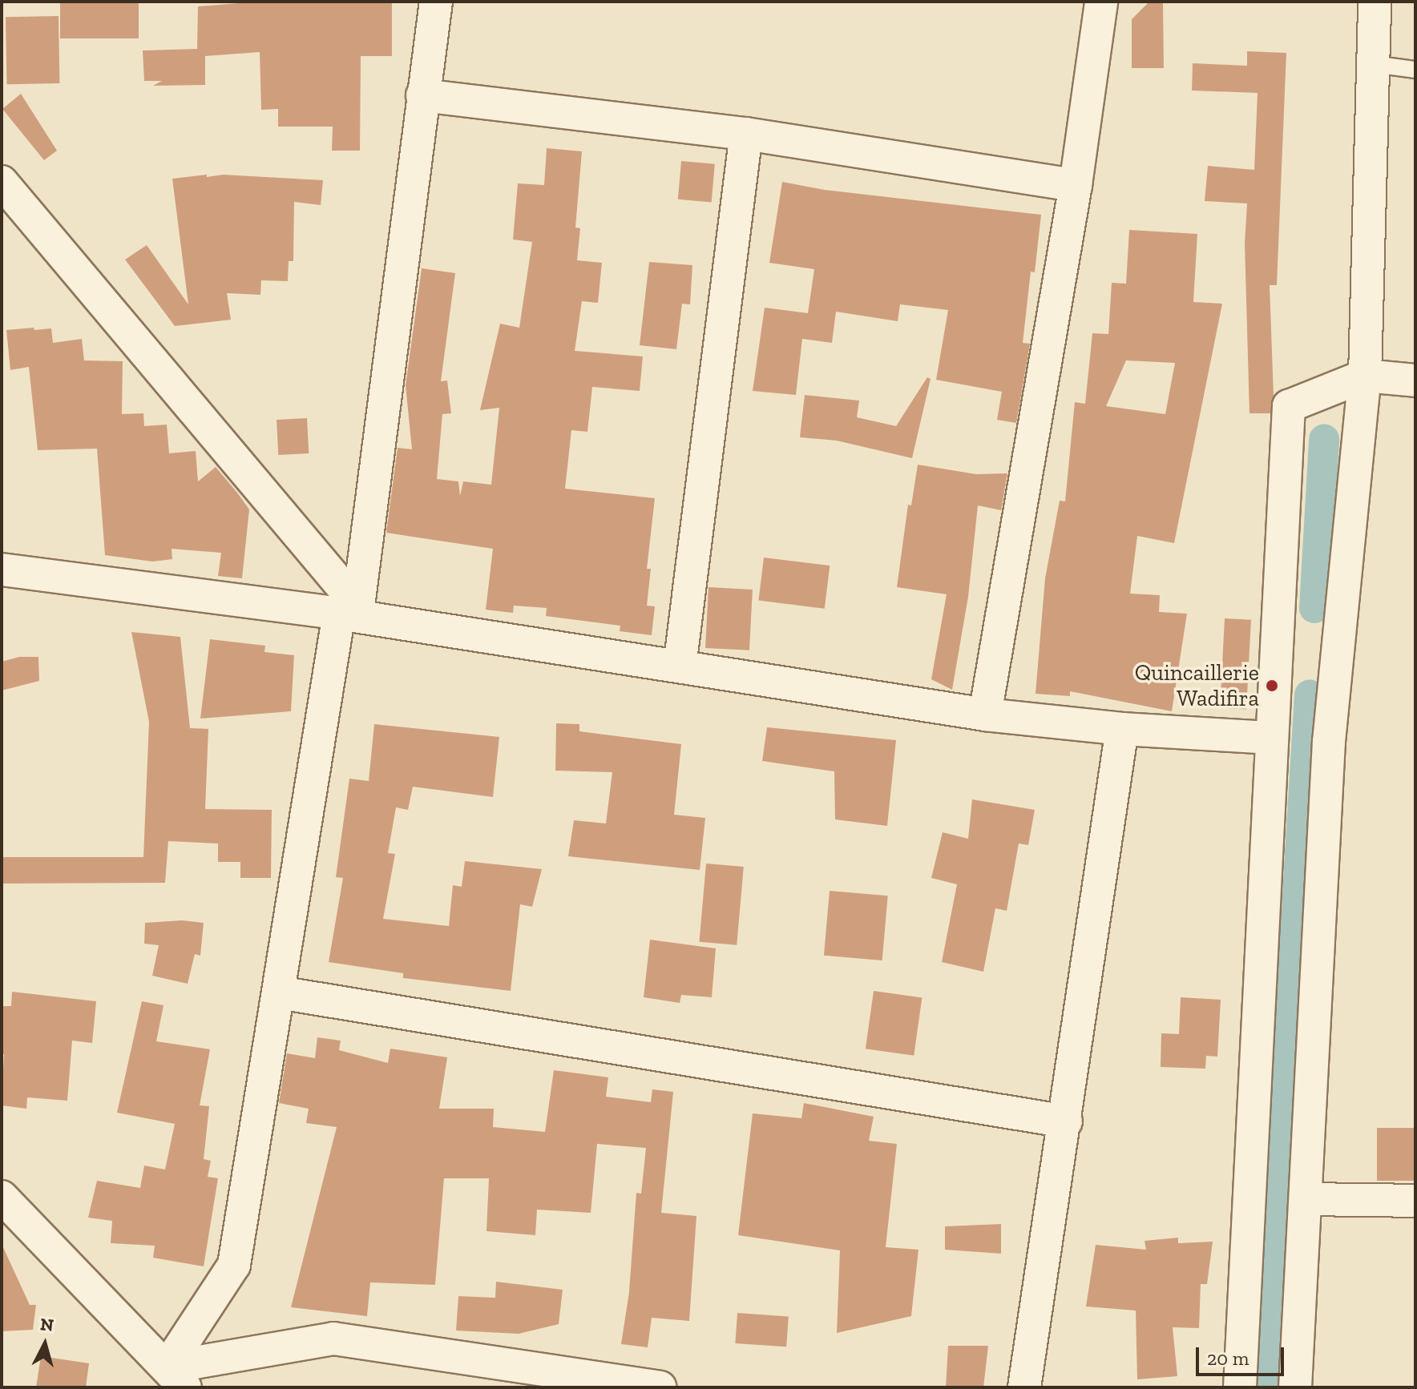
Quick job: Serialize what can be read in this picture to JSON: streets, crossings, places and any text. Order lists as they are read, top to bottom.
{
  "places": ["Quincaillerie Wadifira"],
  "scale_bar": "20 m",
  "north": "top"
}
